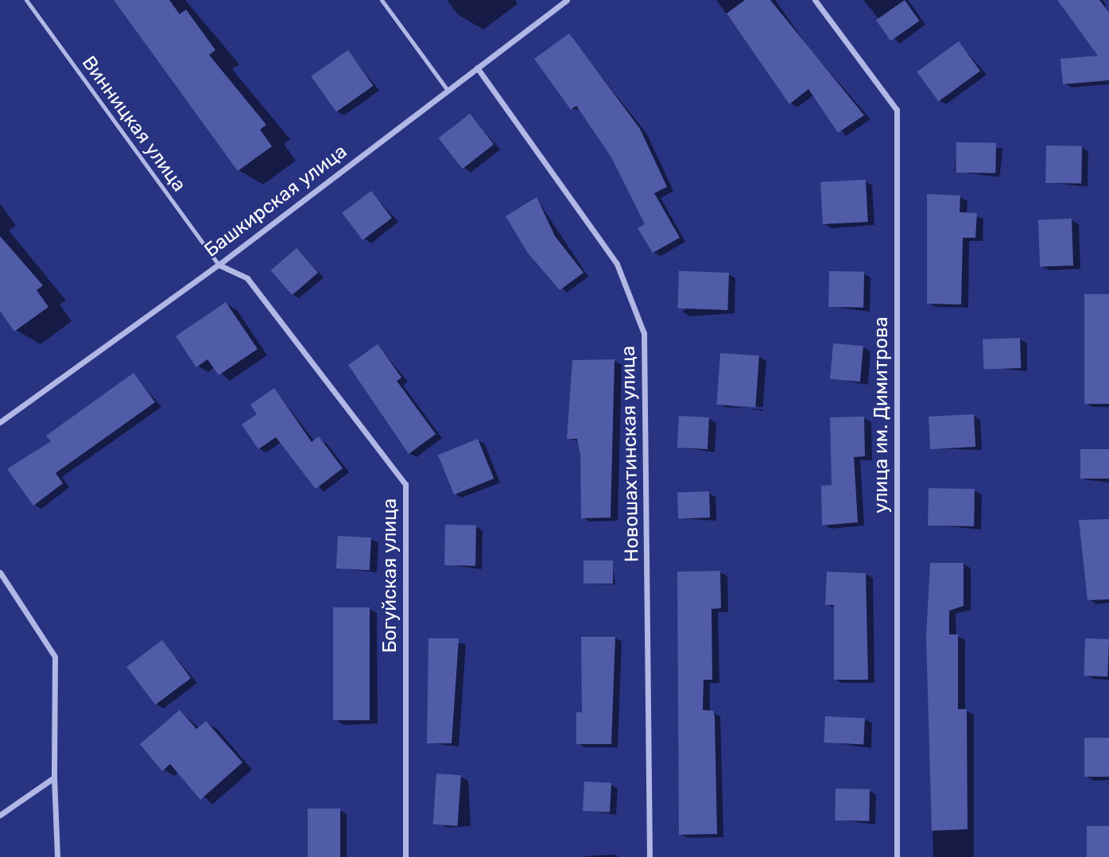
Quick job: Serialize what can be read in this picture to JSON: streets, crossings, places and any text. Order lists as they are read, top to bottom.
{
  "streets": {
    "street": [
      "Башкирская улица",
      "улица им. Димитрова",
      "Новошахтинская улица",
      "Богуйская улица"
    ],
    "lane": ["Винницкая улица"]
  },
  "crossings": [
    ["Винницкая улица", "Башкирская улица"],
    ["Винницкая улица", "Богуйская улица"],
    ["Башкирская улица", "Новошахтинская улица"],
    ["Башкирская улица", "Богуйская улица"]
  ]
}
